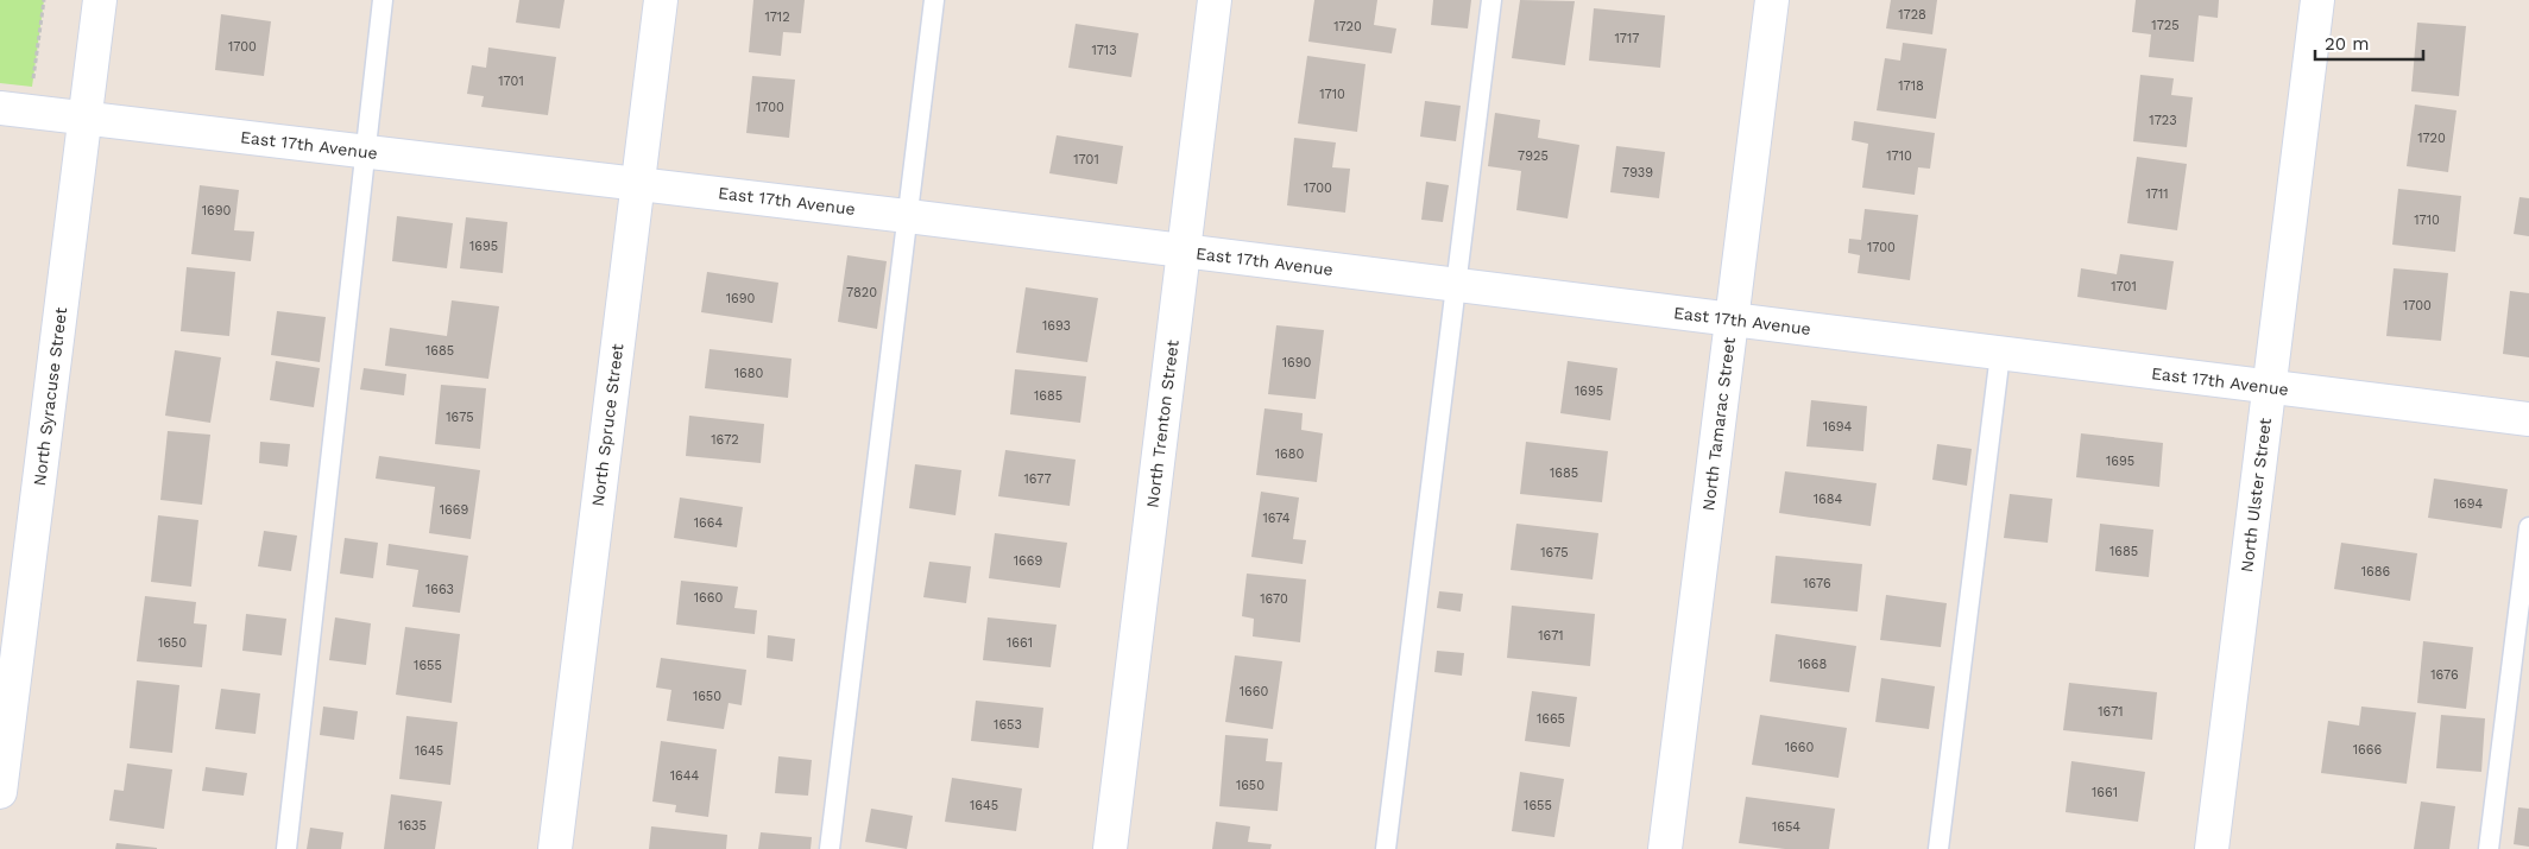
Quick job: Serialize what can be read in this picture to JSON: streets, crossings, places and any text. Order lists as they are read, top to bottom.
{
  "streets": {
    "street": [
      "East 17th Avenue",
      "North Syracuse Street",
      "North Trenton Street",
      "North Tamarac Street",
      "North Spruce Street",
      "North Ulster Street"
    ]
  },
  "crossings": [
    ["East 17th Avenue", "North Syracuse Street"],
    ["East 17th Avenue", "North Trenton Street"],
    ["East 17th Avenue", "North Tamarac Street"],
    ["East 17th Avenue", "North Spruce Street"],
    ["East 17th Avenue", "North Ulster Street"]
  ],
  "house_numbers": [
    "1728",
    "1712",
    "1725",
    "1720",
    "1717",
    "1700",
    "1713",
    "1701",
    "1718",
    "1710",
    "1700",
    "1723",
    "1720",
    "7925",
    "1710",
    "1701",
    "7939",
    "1700",
    "1711",
    "1690",
    "1710",
    "1695",
    "1700",
    "1701",
    "7820",
    "1690",
    "1700",
    "1693",
    "1685",
    "1690",
    "1680",
    "1695",
    "1685",
    "1675",
    "1694",
    "1672",
    "1680",
    "1695",
    "1685",
    "1677",
    "1684",
    "1694",
    "1669",
    "1674",
    "1664",
    "1685",
    "1675",
    "1669",
    "1686",
    "1676",
    "1663",
    "1660",
    "1670",
    "1671",
    "1650",
    "1661",
    "1668",
    "1655",
    "1676",
    "1660",
    "1650",
    "1671",
    "1665",
    "1653",
    "1660",
    "1666",
    "1645",
    "1644",
    "1650",
    "1661",
    "1645",
    "1655",
    "1635",
    "1654"
  ],
  "scale_bar": "20 m"
}
